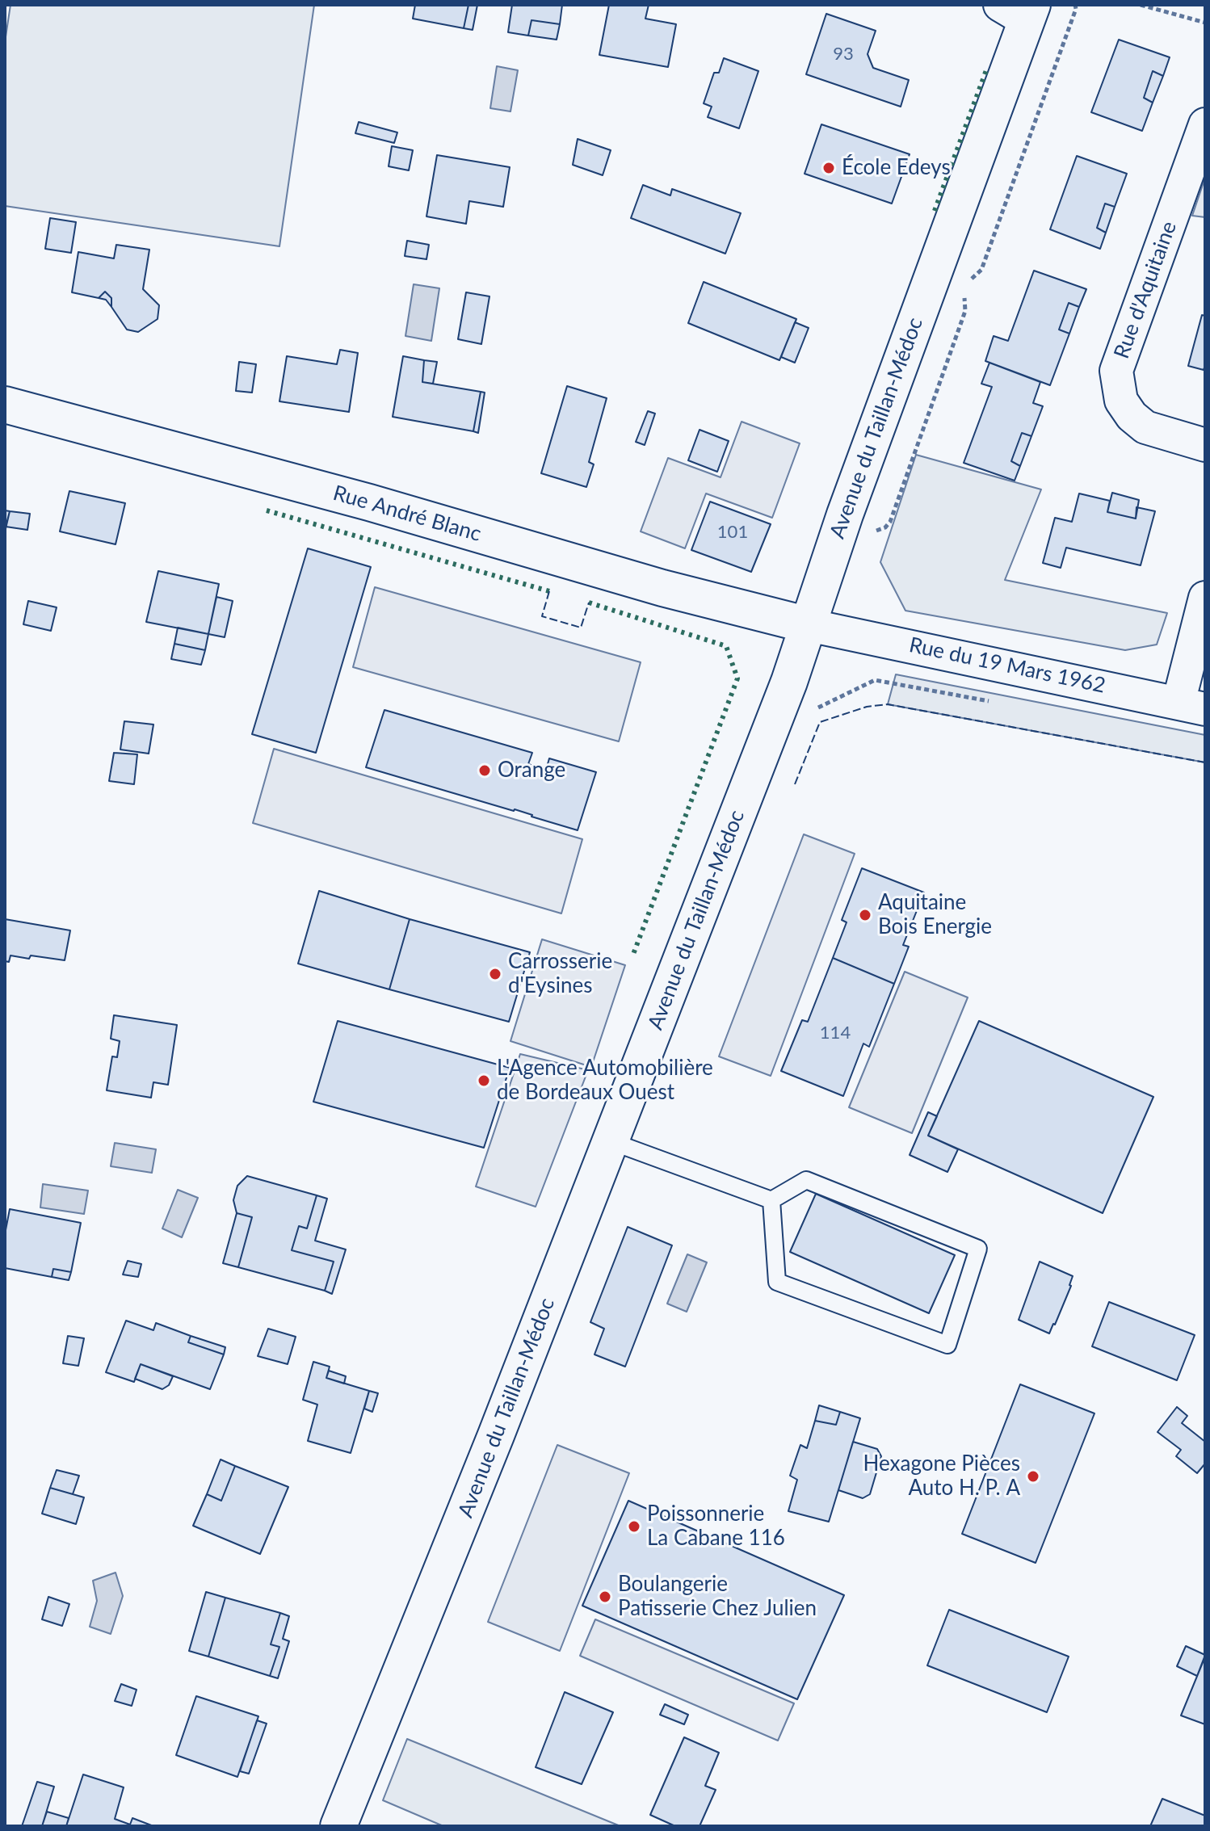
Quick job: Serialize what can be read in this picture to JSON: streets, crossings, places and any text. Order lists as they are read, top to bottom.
{
  "streets": {
    "street": [
      "Rue d'Aquitaine",
      "Avenue du Taillan-Médoc",
      "Rue André Blanc",
      "Rue du 19 Mars 1962"
    ]
  },
  "crossings": [
    ["Avenue du Taillan-Médoc", "Rue André Blanc"],
    ["Avenue du Taillan-Médoc", "Rue du 19 Mars 1962"],
    ["Rue André Blanc", "Rue du 19 Mars 1962"]
  ],
  "places": [
    "École Edeys",
    "Orange",
    "Aquitaine Bois Energie",
    "Carrosserie d'Eysines",
    "L'Agence Automobilière de Bordeaux Ouest",
    "Hexagone Pièces Auto H. P. A",
    "Poissonnerie La Cabane 116",
    "Boulangerie Patisserie Chez Julien"
  ],
  "house_numbers": ["93", "101", "114"]
}
